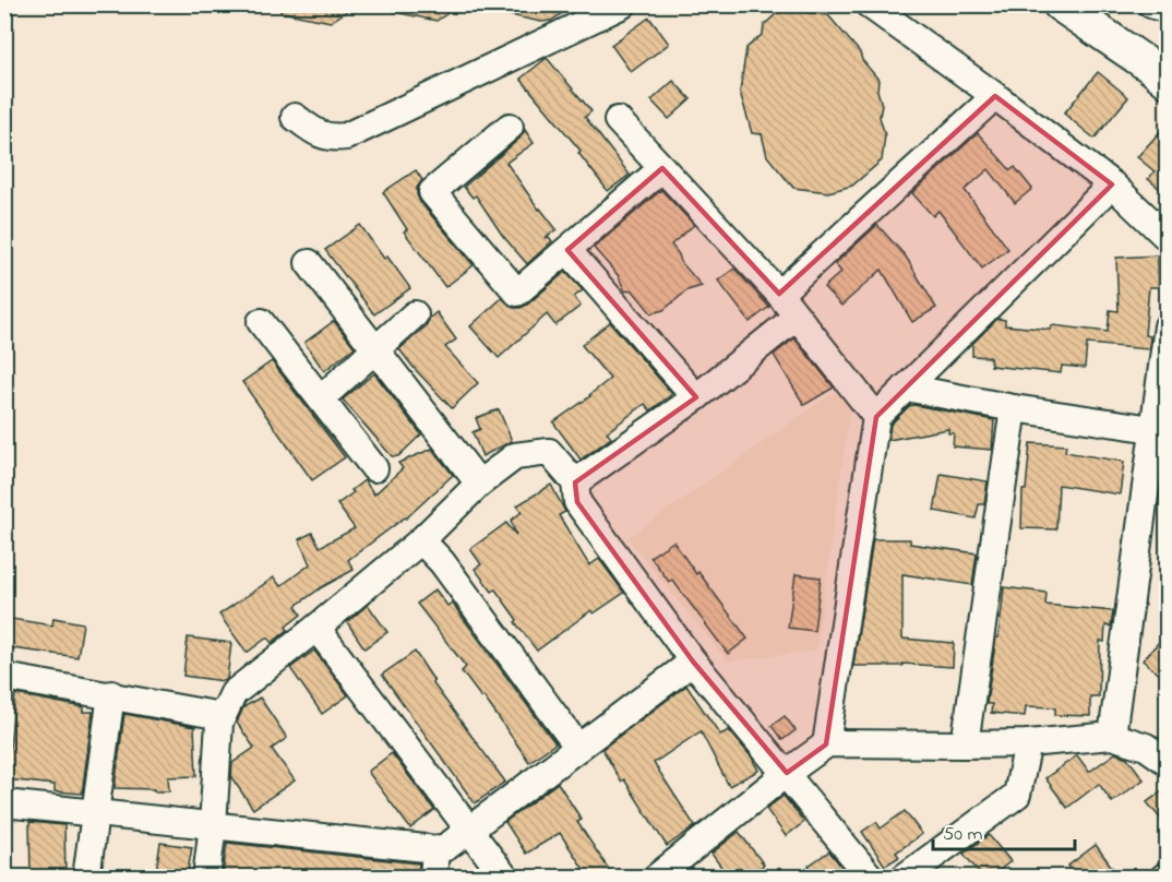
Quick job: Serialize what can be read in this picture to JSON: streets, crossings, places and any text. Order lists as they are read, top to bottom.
{
  "scale_bar": "50 m"
}
